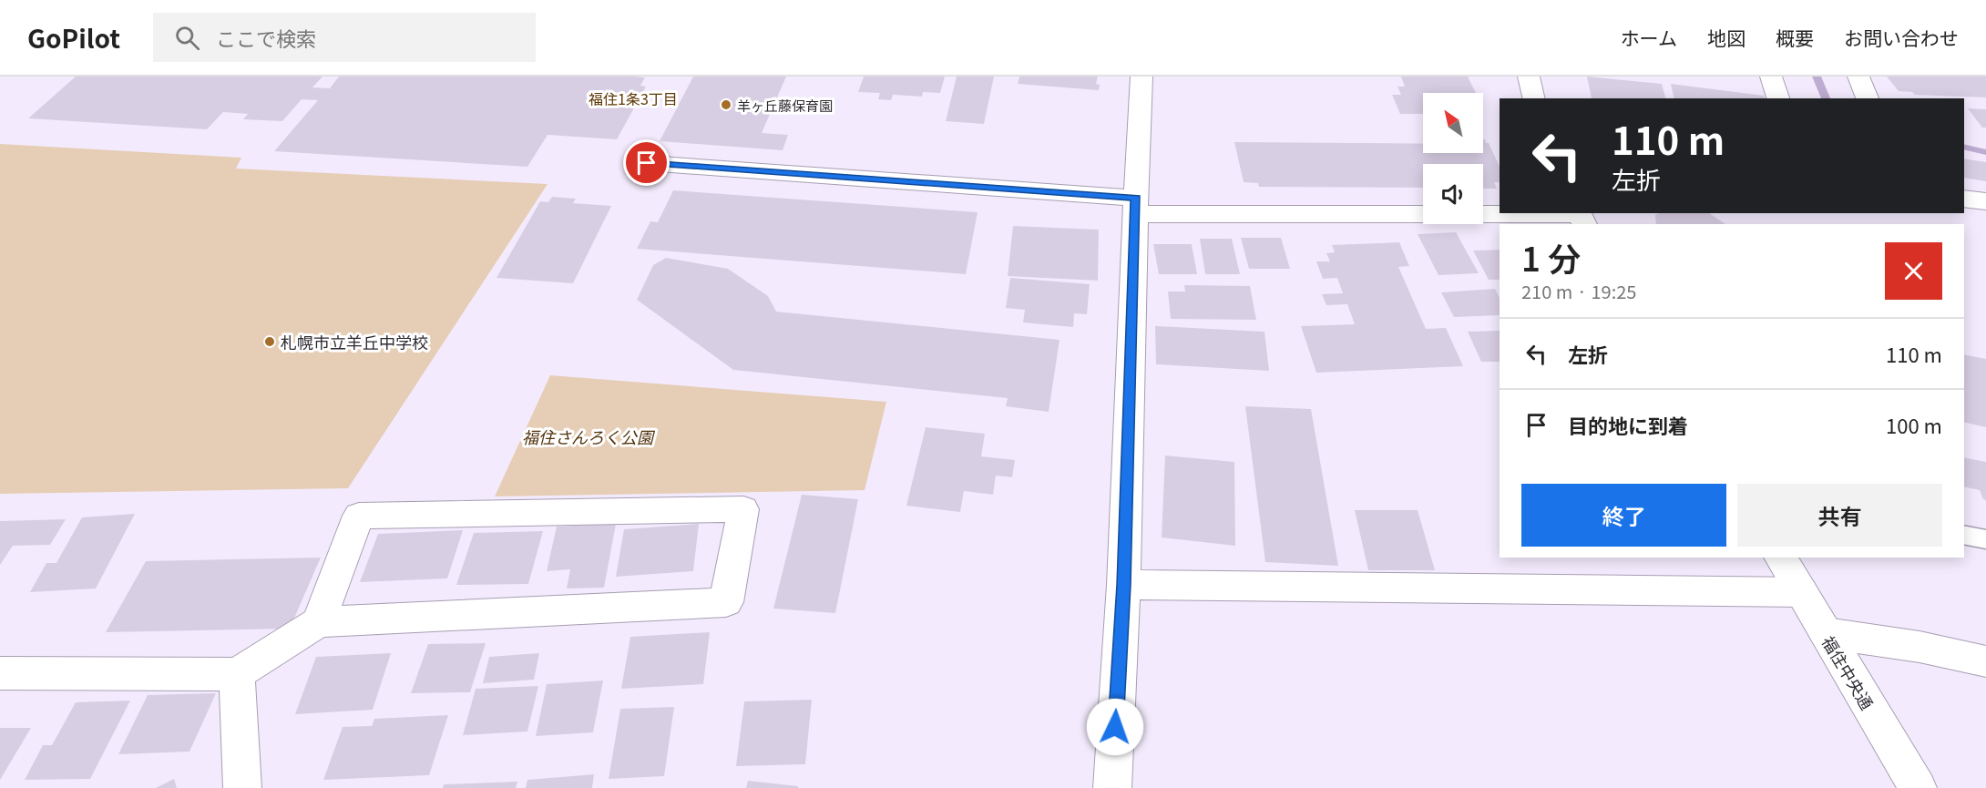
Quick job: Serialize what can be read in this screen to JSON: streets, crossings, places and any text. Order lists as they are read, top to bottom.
{
  "streets": {
    "street": ["福住中央通"]
  },
  "districts": ["福住1条3丁目"],
  "parks": ["福住さんろく公園"],
  "places": ["羊ヶ丘藤保育園", "札幌市立羊丘中学校"],
  "north": "top left",
  "page": {
    "header": "GoPilot",
    "search": "ここで検索",
    "nav": [
      "ホーム",
      "地図",
      "概要",
      "お問い合わせ"
    ],
    "turn": ["110 m", "左折"],
    "heading": ["1 分", "210 m · 19:25"],
    "list": [
      {
        "name": "左折",
        "value": "110 m"
      },
      {
        "name": "目的地に到着",
        "value": "100 m"
      }
    ],
    "buttons": ["終了", "共有"]
  }
}
